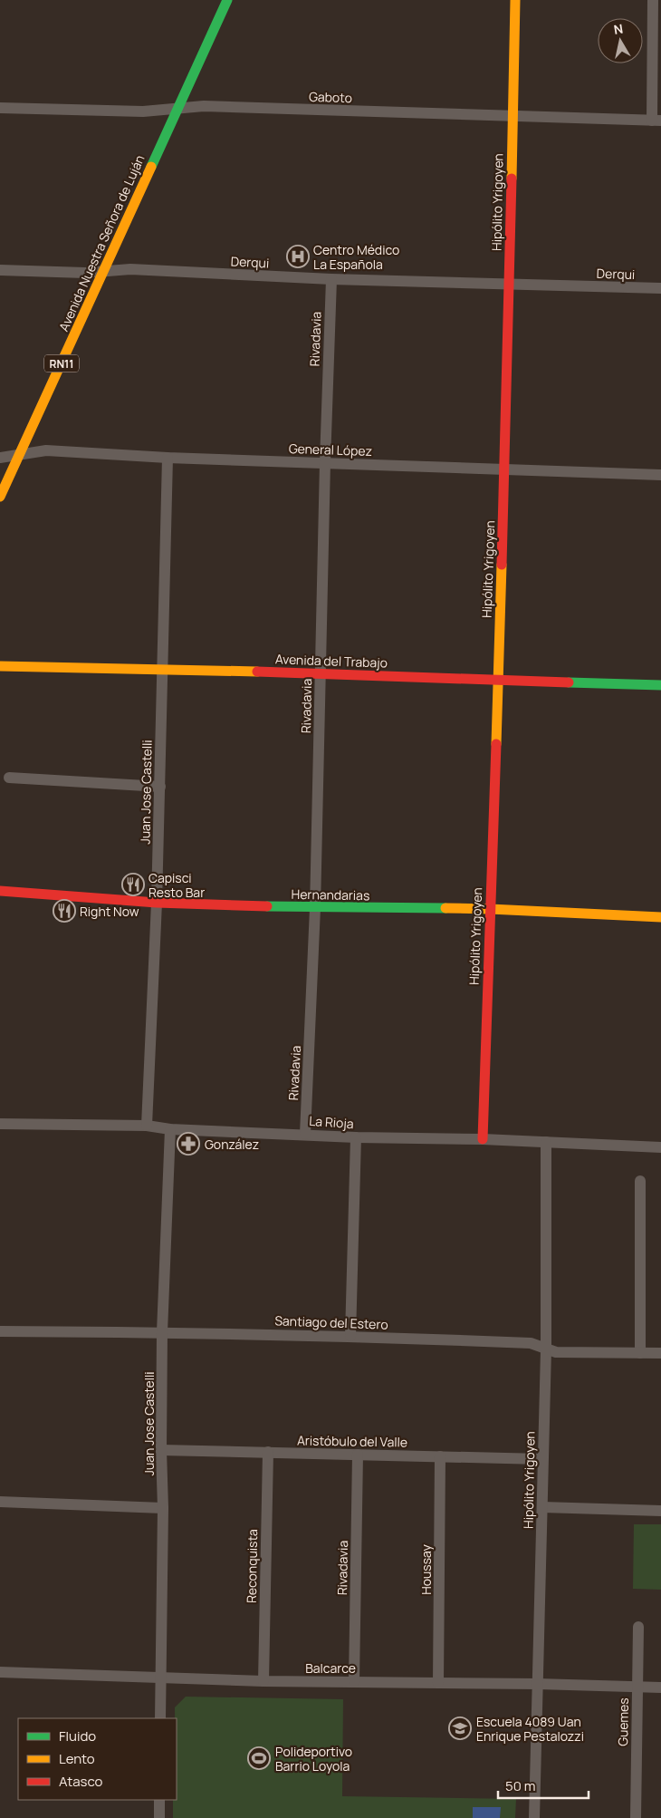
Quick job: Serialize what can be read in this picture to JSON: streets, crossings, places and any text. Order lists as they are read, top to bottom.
{
  "streets": {
    "street": [
      "Gaboto",
      "Hipólito Yrigoyen",
      "Avenida Nuestra Señora de Luján",
      "Derqui",
      "Rivadavia",
      "RN11",
      "General López",
      "Avenida del Trabajo",
      "Juan Jose Castelli",
      "Hernandarias",
      "La Rioja",
      "Santiago del Estero",
      "Aristóbulo del Valle",
      "Reconquista",
      "Houssay",
      "Balcarce",
      "Guemes"
    ]
  },
  "crossings": [
    ["Gaboto", "Hipólito Yrigoyen"],
    ["Gaboto", "Avenida Nuestra Señora de Luján"],
    ["Hipólito Yrigoyen", "Derqui"],
    ["Hipólito Yrigoyen", "General López"],
    ["Hipólito Yrigoyen", "Avenida del Trabajo"],
    ["Hipólito Yrigoyen", "Hernandarias"],
    ["Hipólito Yrigoyen", "La Rioja"],
    ["Hipólito Yrigoyen", "Santiago del Estero"],
    ["Hipólito Yrigoyen", "Aristóbulo del Valle"],
    ["Hipólito Yrigoyen", "Balcarce"],
    ["Avenida Nuestra Señora de Luján", "Derqui"],
    ["Avenida Nuestra Señora de Luján", "General López"],
    ["Derqui", "Rivadavia"],
    ["Rivadavia", "General López"],
    ["Rivadavia", "Avenida del Trabajo"],
    ["Rivadavia", "Hernandarias"],
    ["Rivadavia", "La Rioja"],
    ["Rivadavia", "Aristóbulo del Valle"],
    ["Rivadavia", "Balcarce"],
    ["General López", "Juan Jose Castelli"],
    ["Avenida del Trabajo", "Juan Jose Castelli"],
    ["Juan Jose Castelli", "Hernandarias"],
    ["Juan Jose Castelli", "La Rioja"],
    ["Juan Jose Castelli", "Santiago del Estero"],
    ["Juan Jose Castelli", "Aristóbulo del Valle"],
    ["Juan Jose Castelli", "Balcarce"],
    ["Aristóbulo del Valle", "Reconquista"],
    ["Aristóbulo del Valle", "Houssay"],
    ["Reconquista", "Balcarce"],
    ["Houssay", "Balcarce"],
    ["Balcarce", "Guemes"]
  ],
  "places": {
    "hospital": ["Centro Médico La Española"],
    "restaurant": ["Capisci Resto Bar", "Right Now"],
    "pharmacy": ["González"],
    "school or university": ["Escuela 4089 Uan Enrique Pestalozzi"],
    "sports": ["Polideportivo Barrio Loyola"]
  },
  "legend": ["Fluido", "Lento", "Atasco"],
  "scale_bar": "50 m",
  "north": "top"
}
